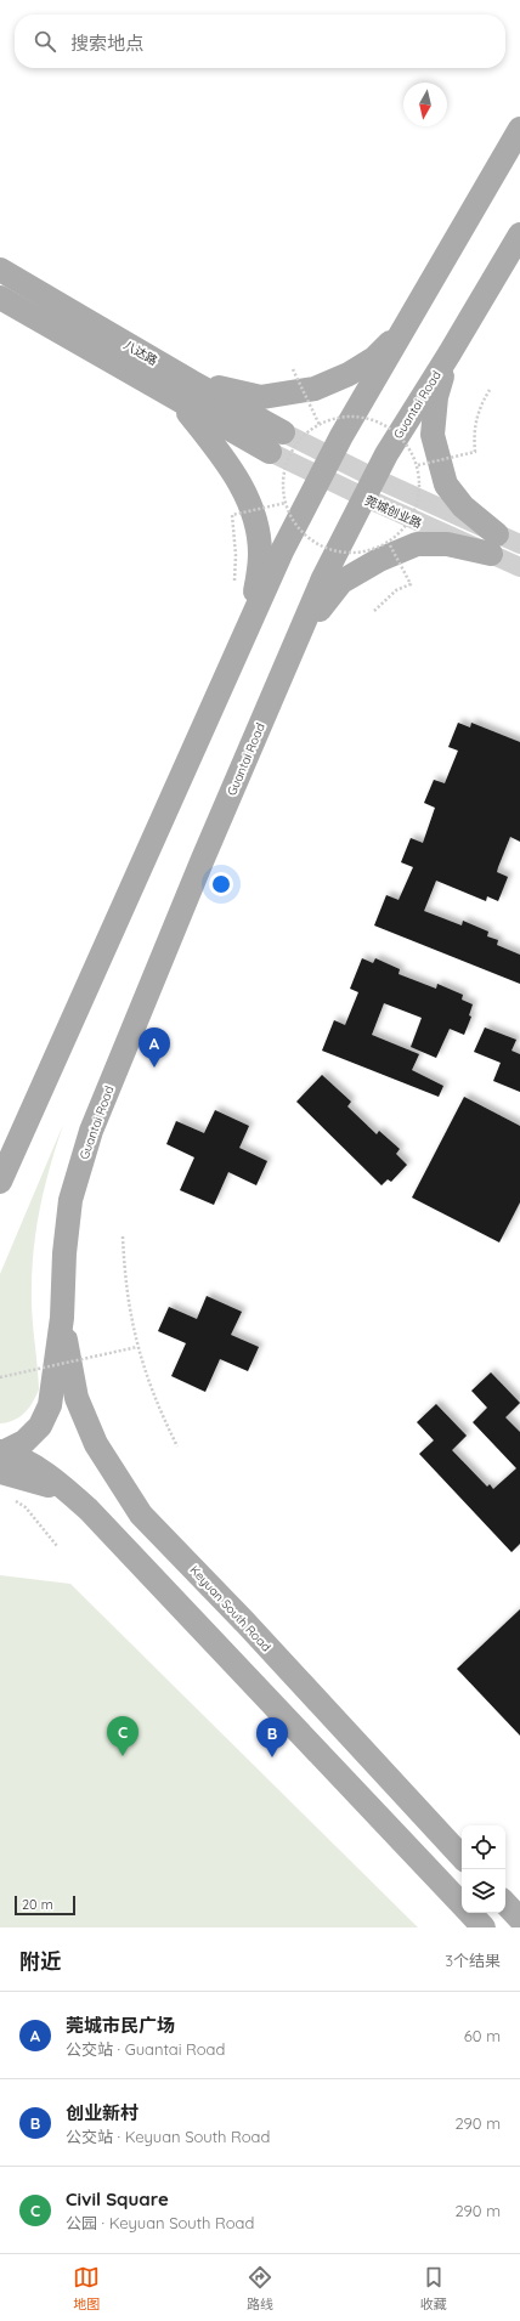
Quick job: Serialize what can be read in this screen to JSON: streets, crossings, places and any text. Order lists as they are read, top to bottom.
{
  "streets": {
    "main road": ["八达路", "Guantai Road", "Keyuan South Road"],
    "street": ["莞城创业路"]
  },
  "crossings": [
    ["八达路", "莞城创业路"],
    ["Guantai Road", "莞城创业路"],
    ["Guantai Road", "Keyuan South Road"]
  ],
  "scale_bar": "20 m",
  "north": "bottom",
  "page": {
    "search": "搜索地点",
    "pins": ["A", "C", "B"],
    "scale": "20 m",
    "heading": ["附近", "3个结果"],
    "list": [
      {
        "mark": "A",
        "name": "莞城市民广场",
        "note": "公交站 · Guantai Road",
        "value": "60 m"
      },
      {
        "mark": "B",
        "name": "创业新村",
        "note": "公交站 · Keyuan South Road",
        "value": "290 m"
      },
      {
        "mark": "C",
        "name": "Civil Square",
        "note": "公园 · Keyuan South Road",
        "value": "290 m"
      }
    ],
    "nav": ["地图", "路线", "收藏"]
  }
}
